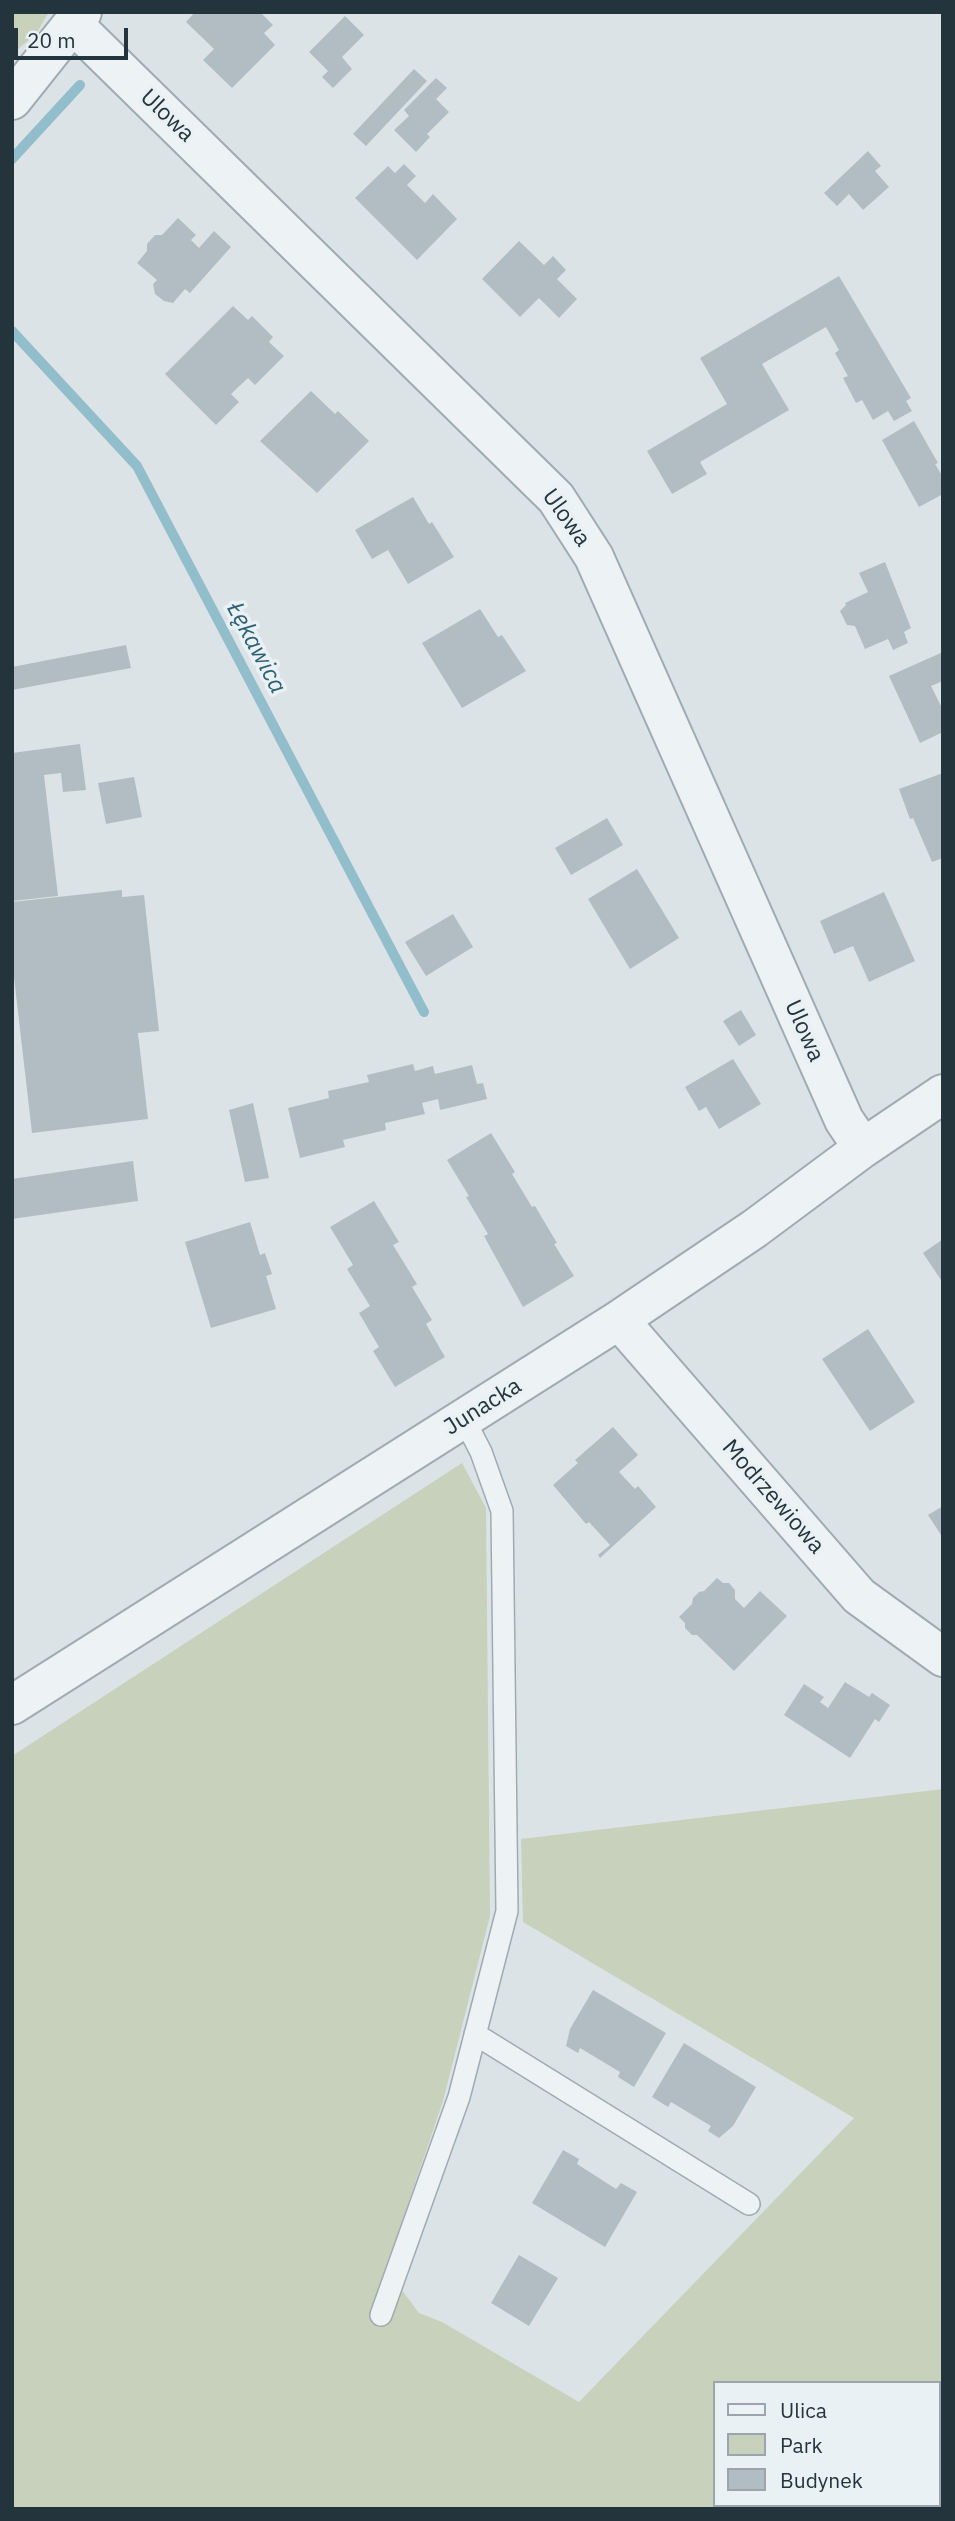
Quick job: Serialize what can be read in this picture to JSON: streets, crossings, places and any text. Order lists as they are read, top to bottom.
{
  "streets": {
    "street": ["Ulowa", "Junacka", "Modrzewiowa"]
  },
  "crossings": [
    ["Ulowa", "Junacka"],
    ["Junacka", "Modrzewiowa"]
  ],
  "water": ["Łękawica"],
  "legend": ["Ulica", "Park", "Budynek"],
  "scale_bar": "20 m"
}
